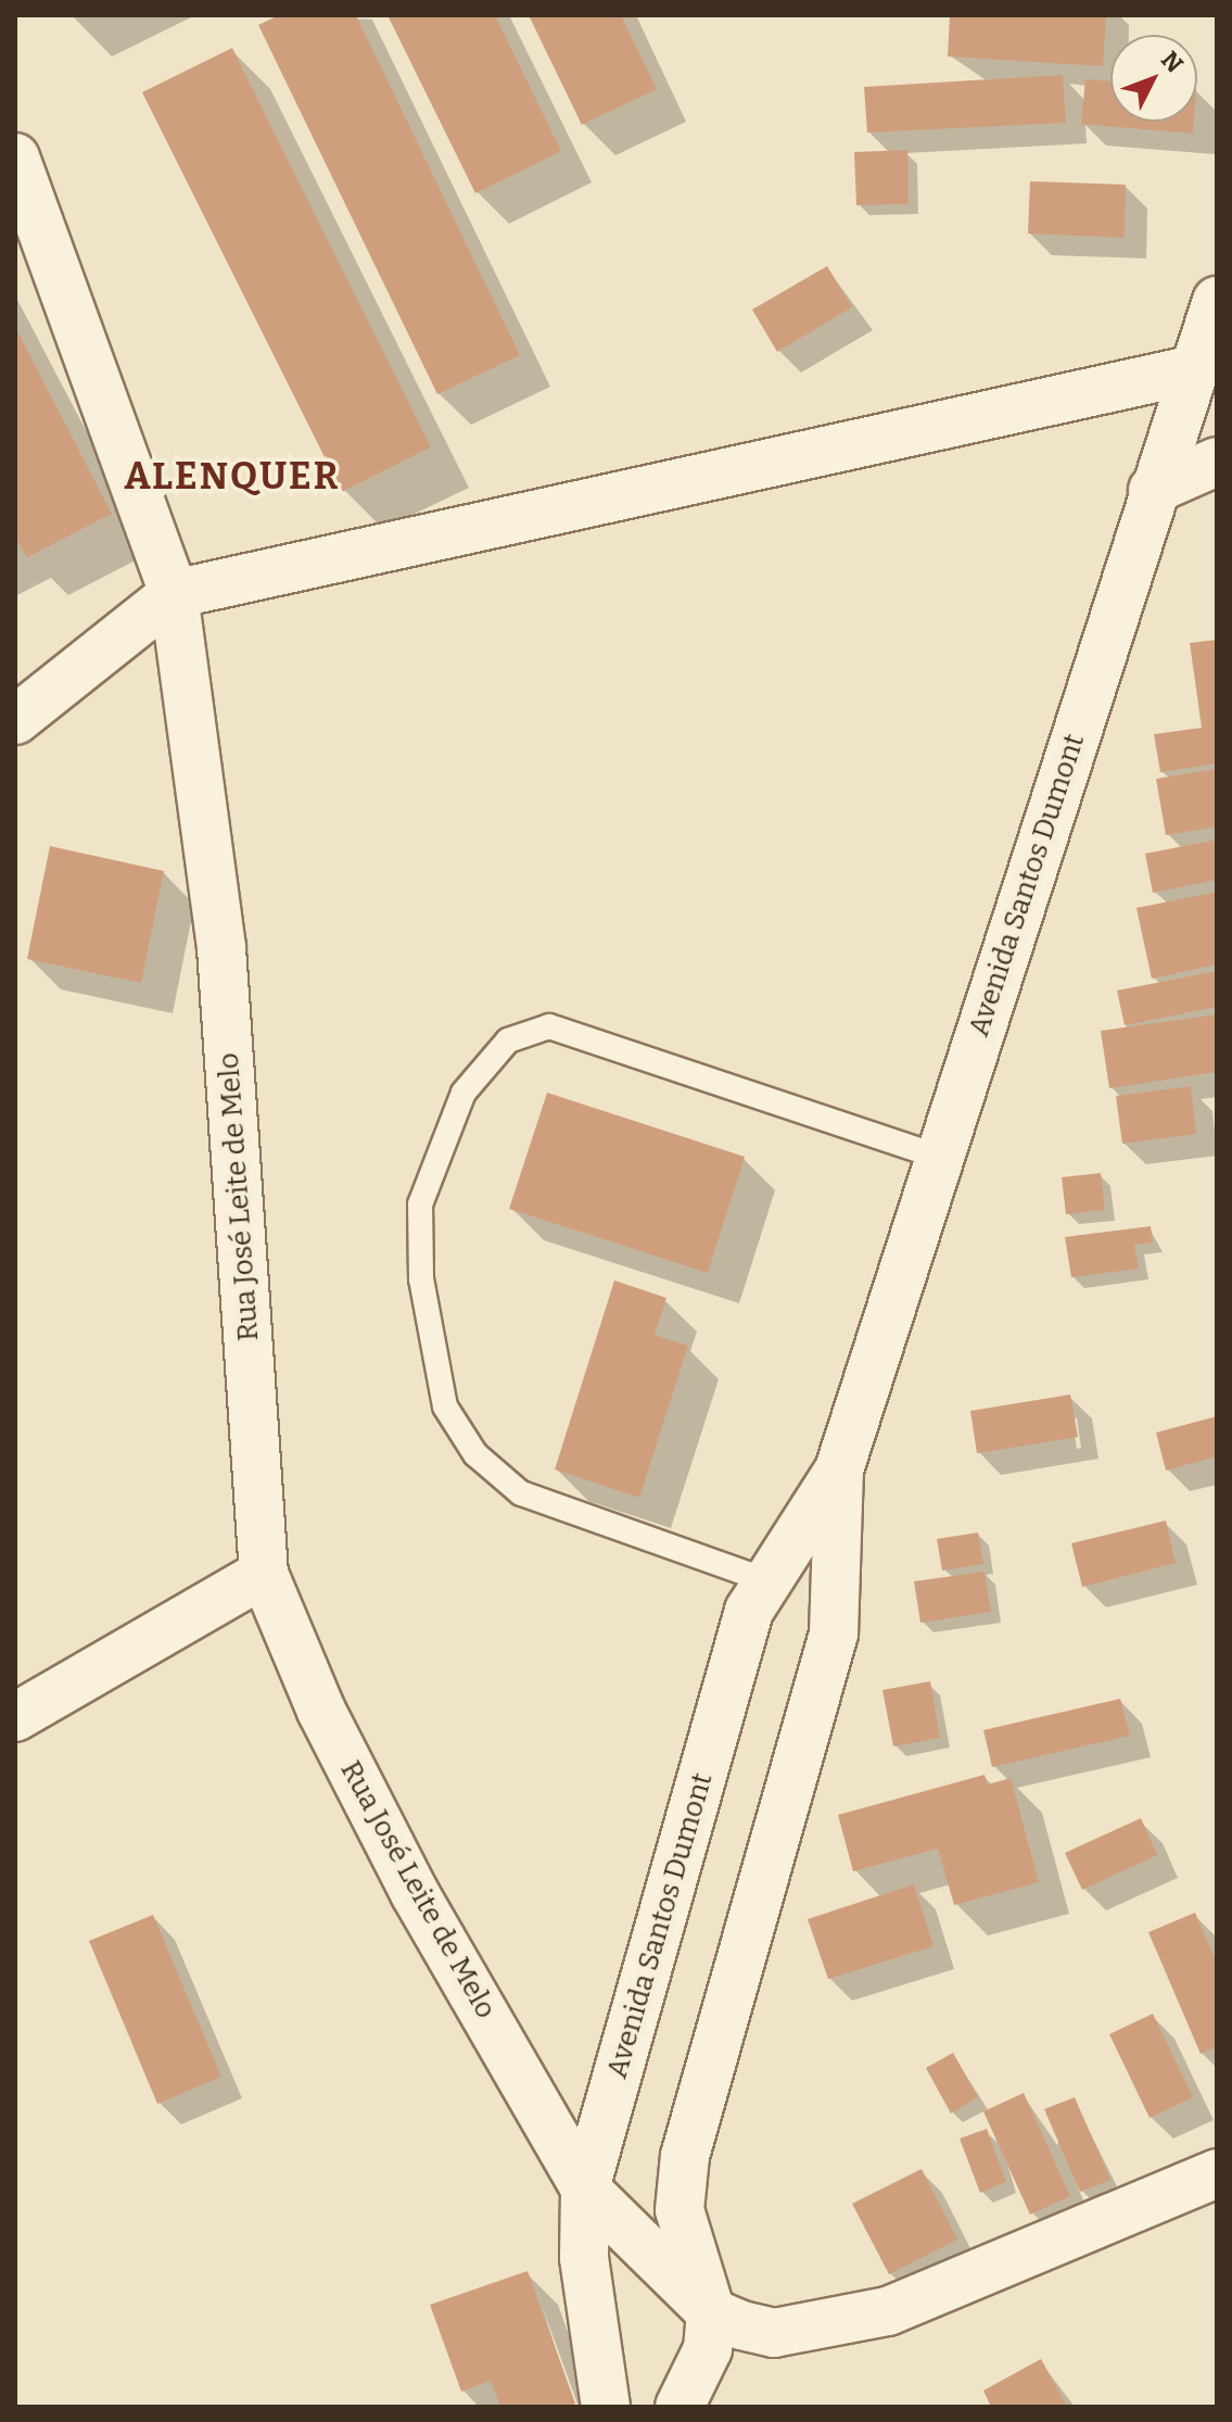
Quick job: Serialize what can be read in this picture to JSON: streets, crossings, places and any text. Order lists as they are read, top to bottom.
{
  "streets": {
    "street": ["Avenida Santos Dumont", "Rua José Leite de Melo"]
  },
  "crossings": [
    ["Avenida Santos Dumont", "Rua José Leite de Melo"]
  ],
  "districts": ["ALENQUER"],
  "north": "top right"
}
